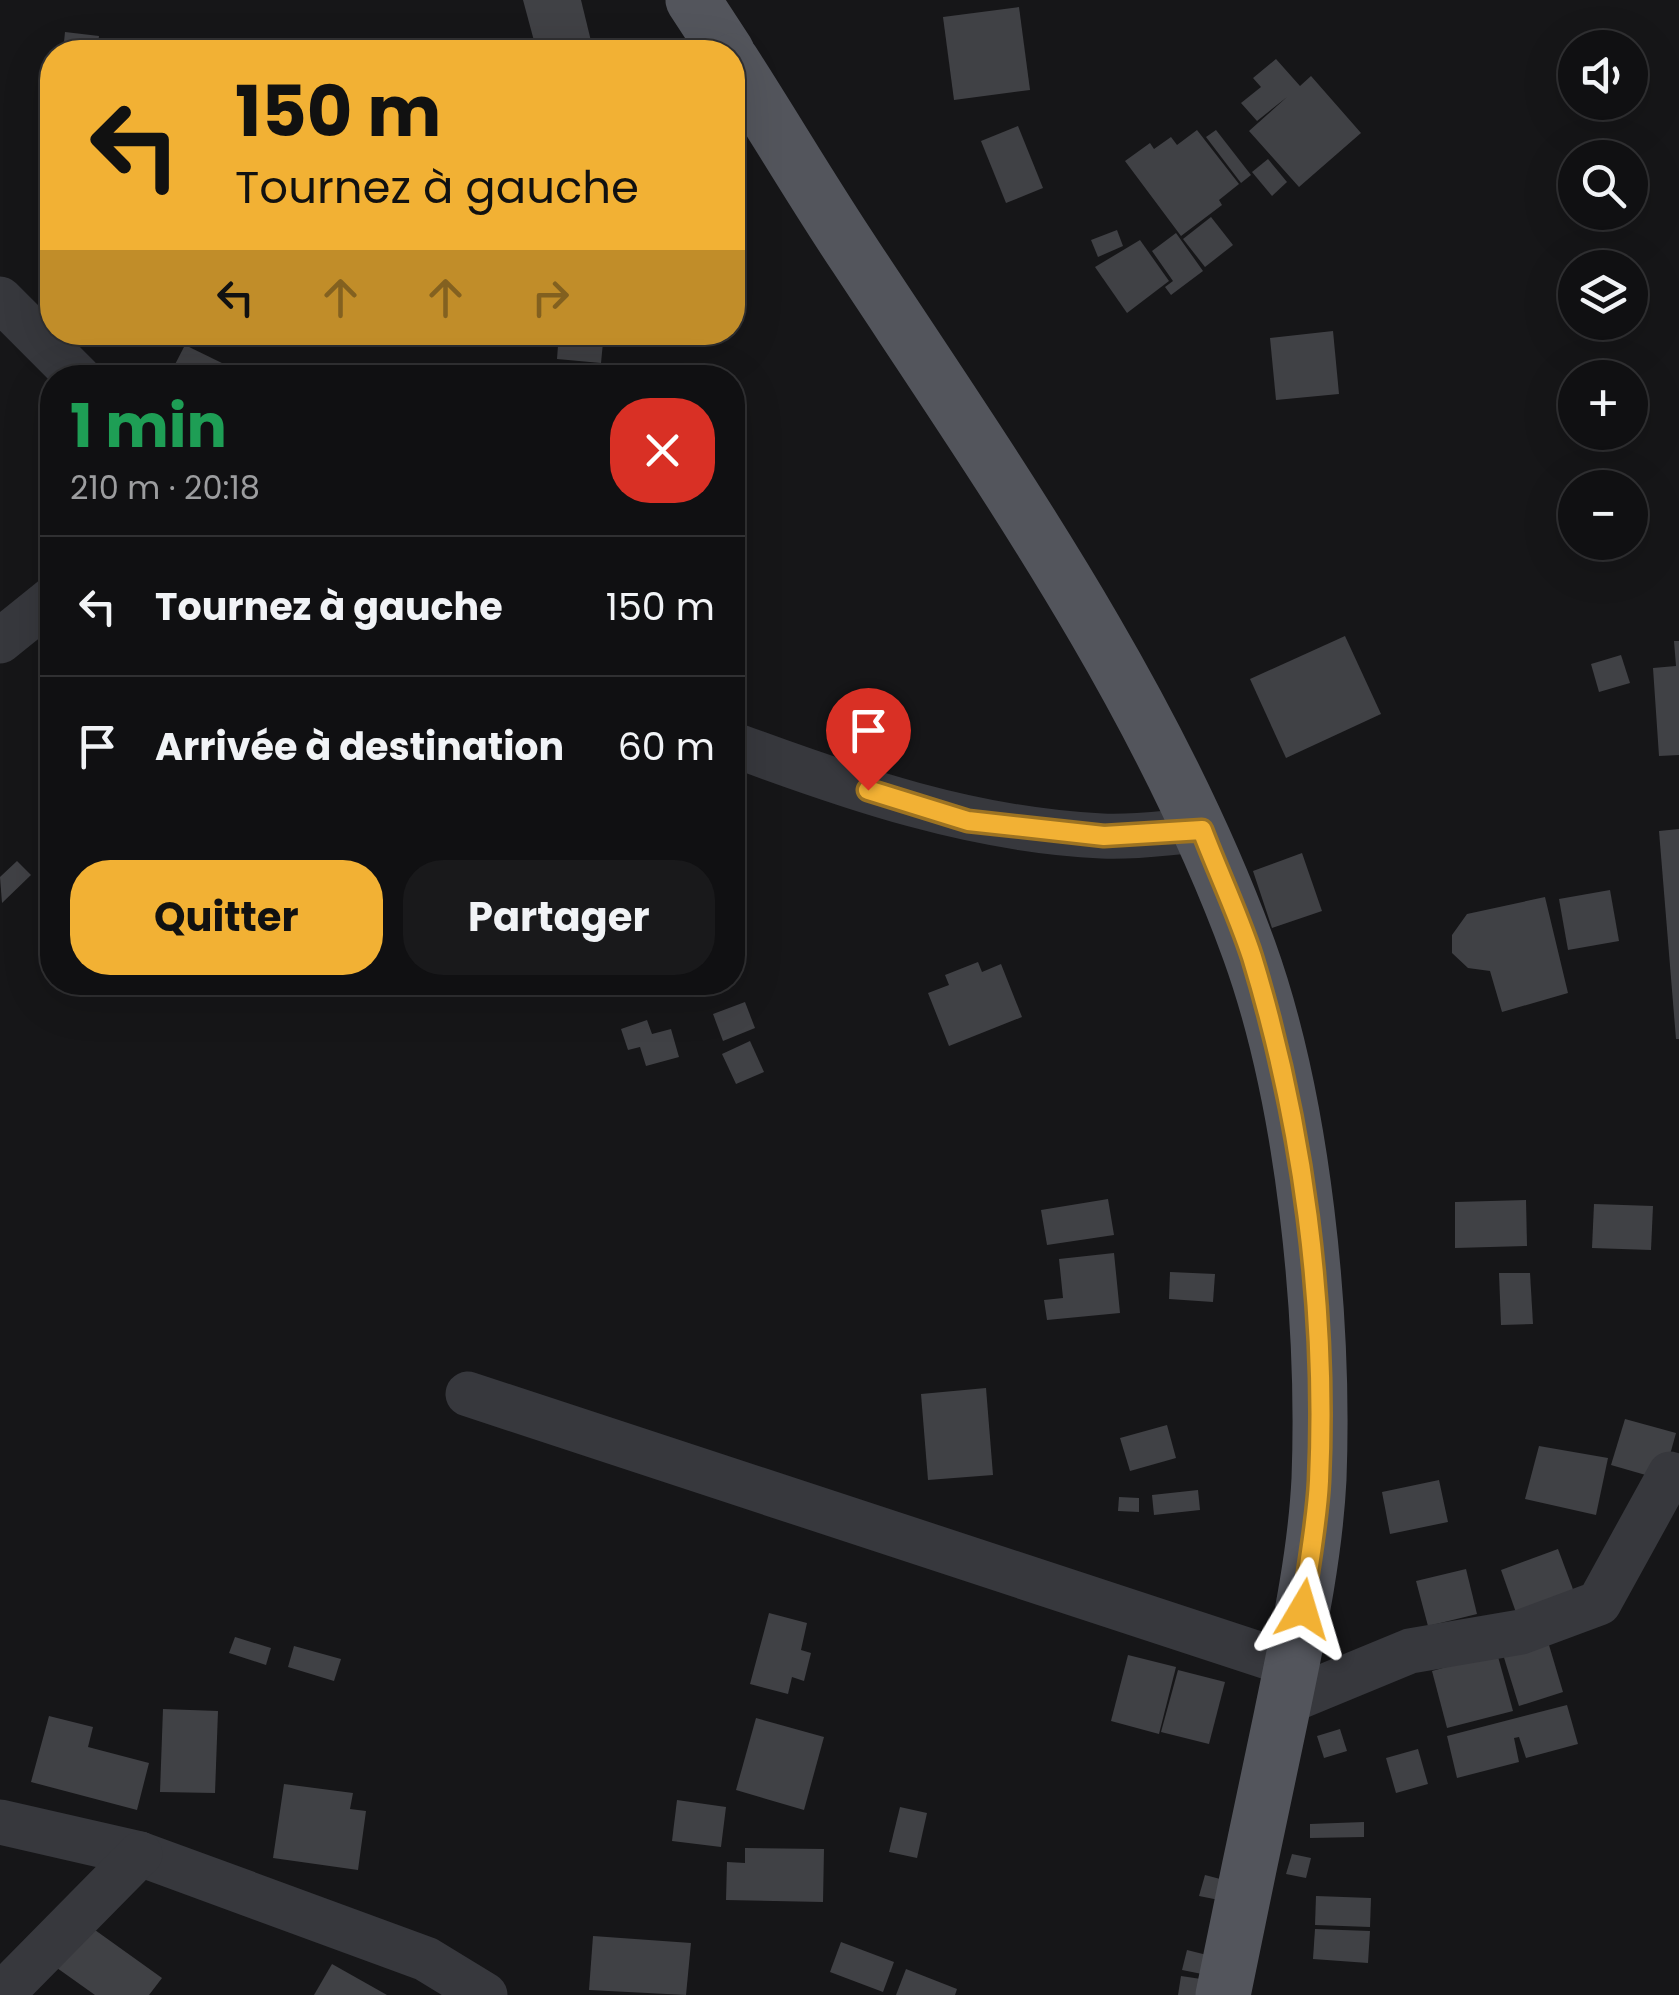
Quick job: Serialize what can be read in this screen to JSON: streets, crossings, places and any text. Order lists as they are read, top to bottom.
{
  "page": {
    "map_buttons": ["+", "−"],
    "turn": ["150 m", "Tournez à gauche"],
    "heading": ["1 min", "210 m · 20:18"],
    "list": [
      {
        "name": "Tournez à gauche",
        "value": "150 m"
      },
      {
        "name": "Arrivée à destination",
        "value": "60 m"
      }
    ],
    "buttons": ["Quitter", "Partager"]
  }
}
